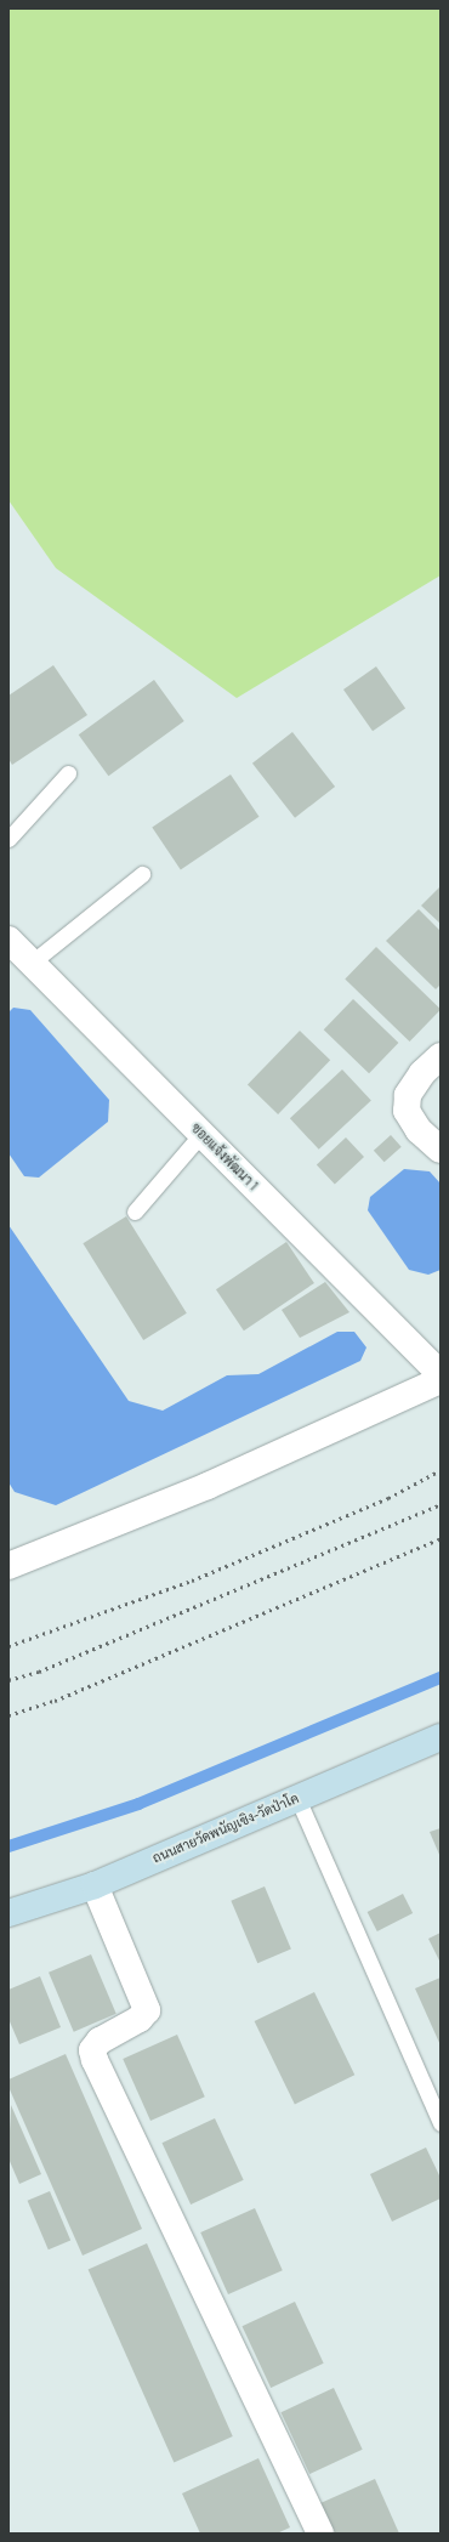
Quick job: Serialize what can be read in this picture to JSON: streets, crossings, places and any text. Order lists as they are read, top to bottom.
{
  "streets": {
    "main road": ["ถนนสายวัดพนัญเชิง-วัดป่าโค"],
    "street": ["ซอยแจ้งพัฒนา 1"]
  }
}
